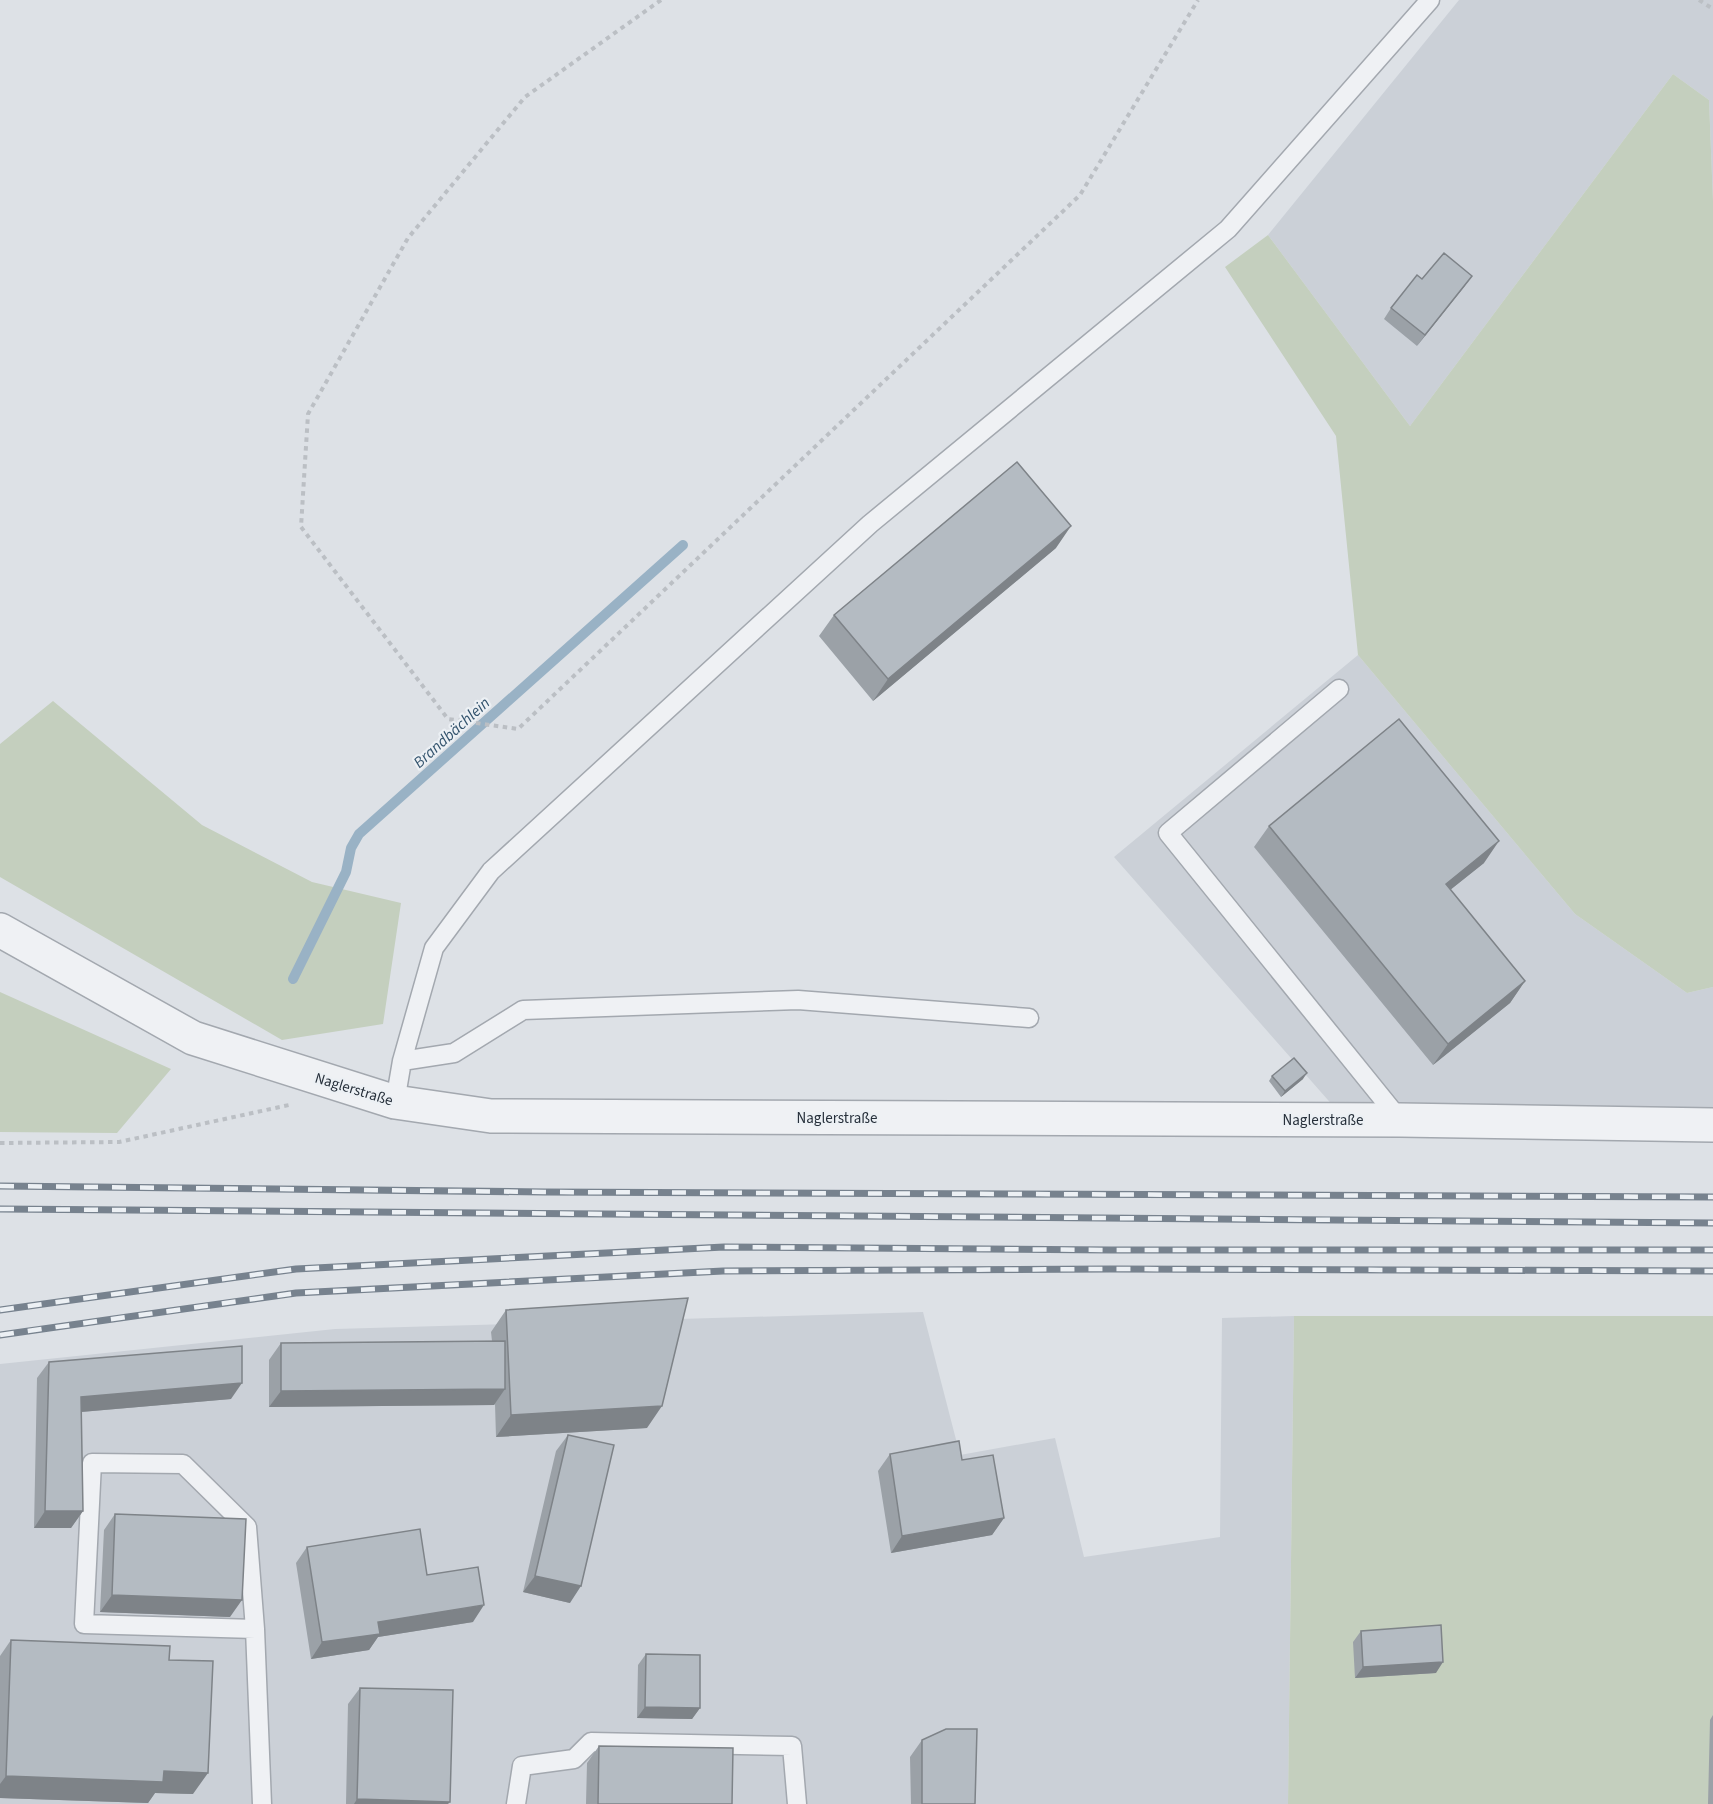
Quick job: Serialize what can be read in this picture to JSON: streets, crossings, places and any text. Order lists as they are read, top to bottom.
{
  "streets": {
    "street": ["Naglerstraße"]
  },
  "water": ["Brandbächlein"]
}
